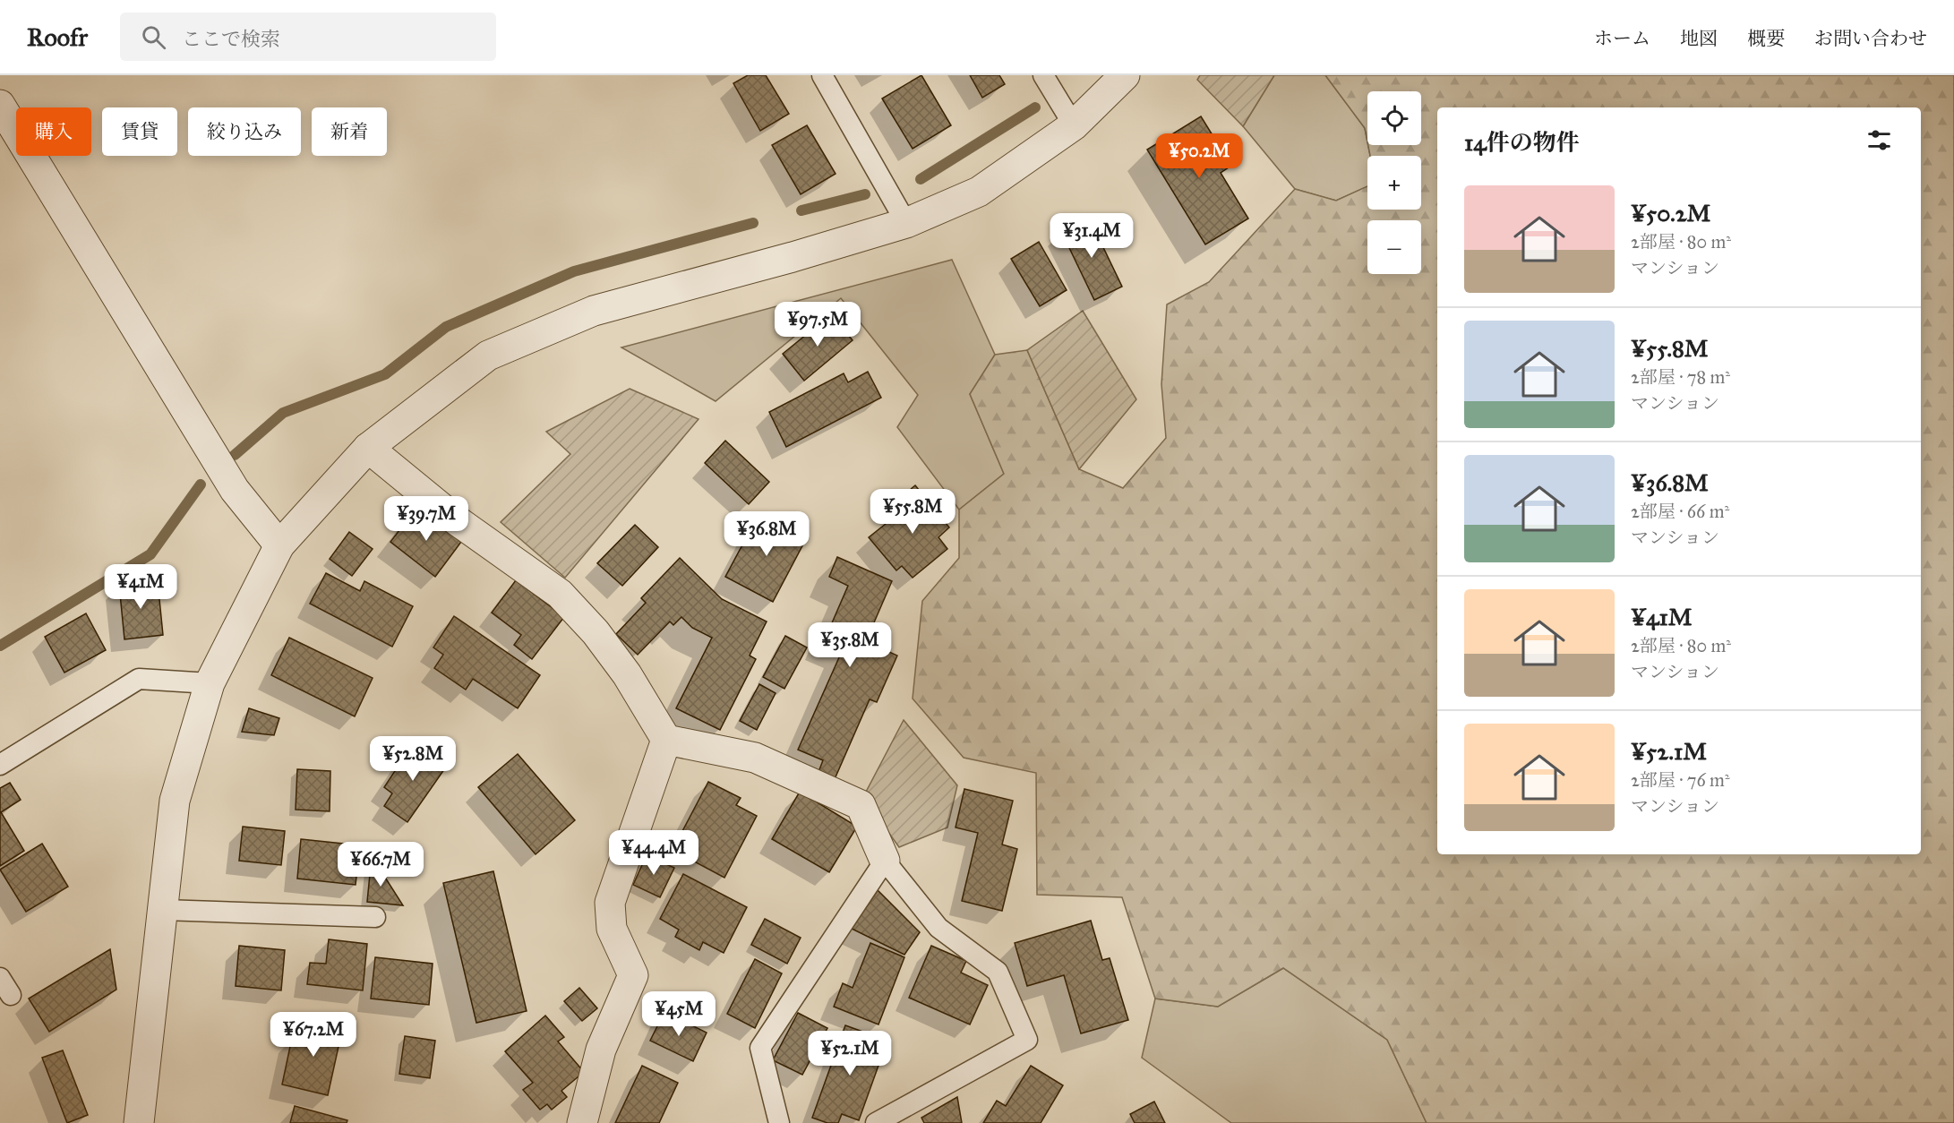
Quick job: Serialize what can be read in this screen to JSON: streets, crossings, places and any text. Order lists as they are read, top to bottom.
{
  "page": {
    "header": "Roofr",
    "search": "ここで検索",
    "nav": [
      "ホーム",
      "地図",
      "概要",
      "お問い合わせ"
    ],
    "map_buttons": ["+", "−"],
    "chip": [
      "購入",
      "賃貸",
      "絞り込み",
      "新着"
    ],
    "heading": "14件の物件",
    "price": [
      "¥50.2M",
      "¥31.4M",
      "¥97.5M",
      "¥55.8M",
      "¥39.7M",
      "¥36.8M",
      "¥41M",
      "¥35.8M",
      "¥52.8M",
      "¥44.4M",
      "¥66.7M",
      "¥45M",
      "¥67.2M",
      "¥52.1M"
    ],
    "list": [
      {
        "name": "¥50.2M",
        "note": "2部屋 · 80 m² · マンション"
      },
      {
        "name": "¥55.8M",
        "note": "2部屋 · 78 m² · マンション"
      },
      {
        "name": "¥36.8M",
        "note": "2部屋 · 66 m² · マンション"
      },
      {
        "name": "¥41M",
        "note": "2部屋 · 80 m² · マンション"
      },
      {
        "name": "¥52.1M",
        "note": "2部屋 · 76 m² · マンション"
      }
    ]
  }
}
